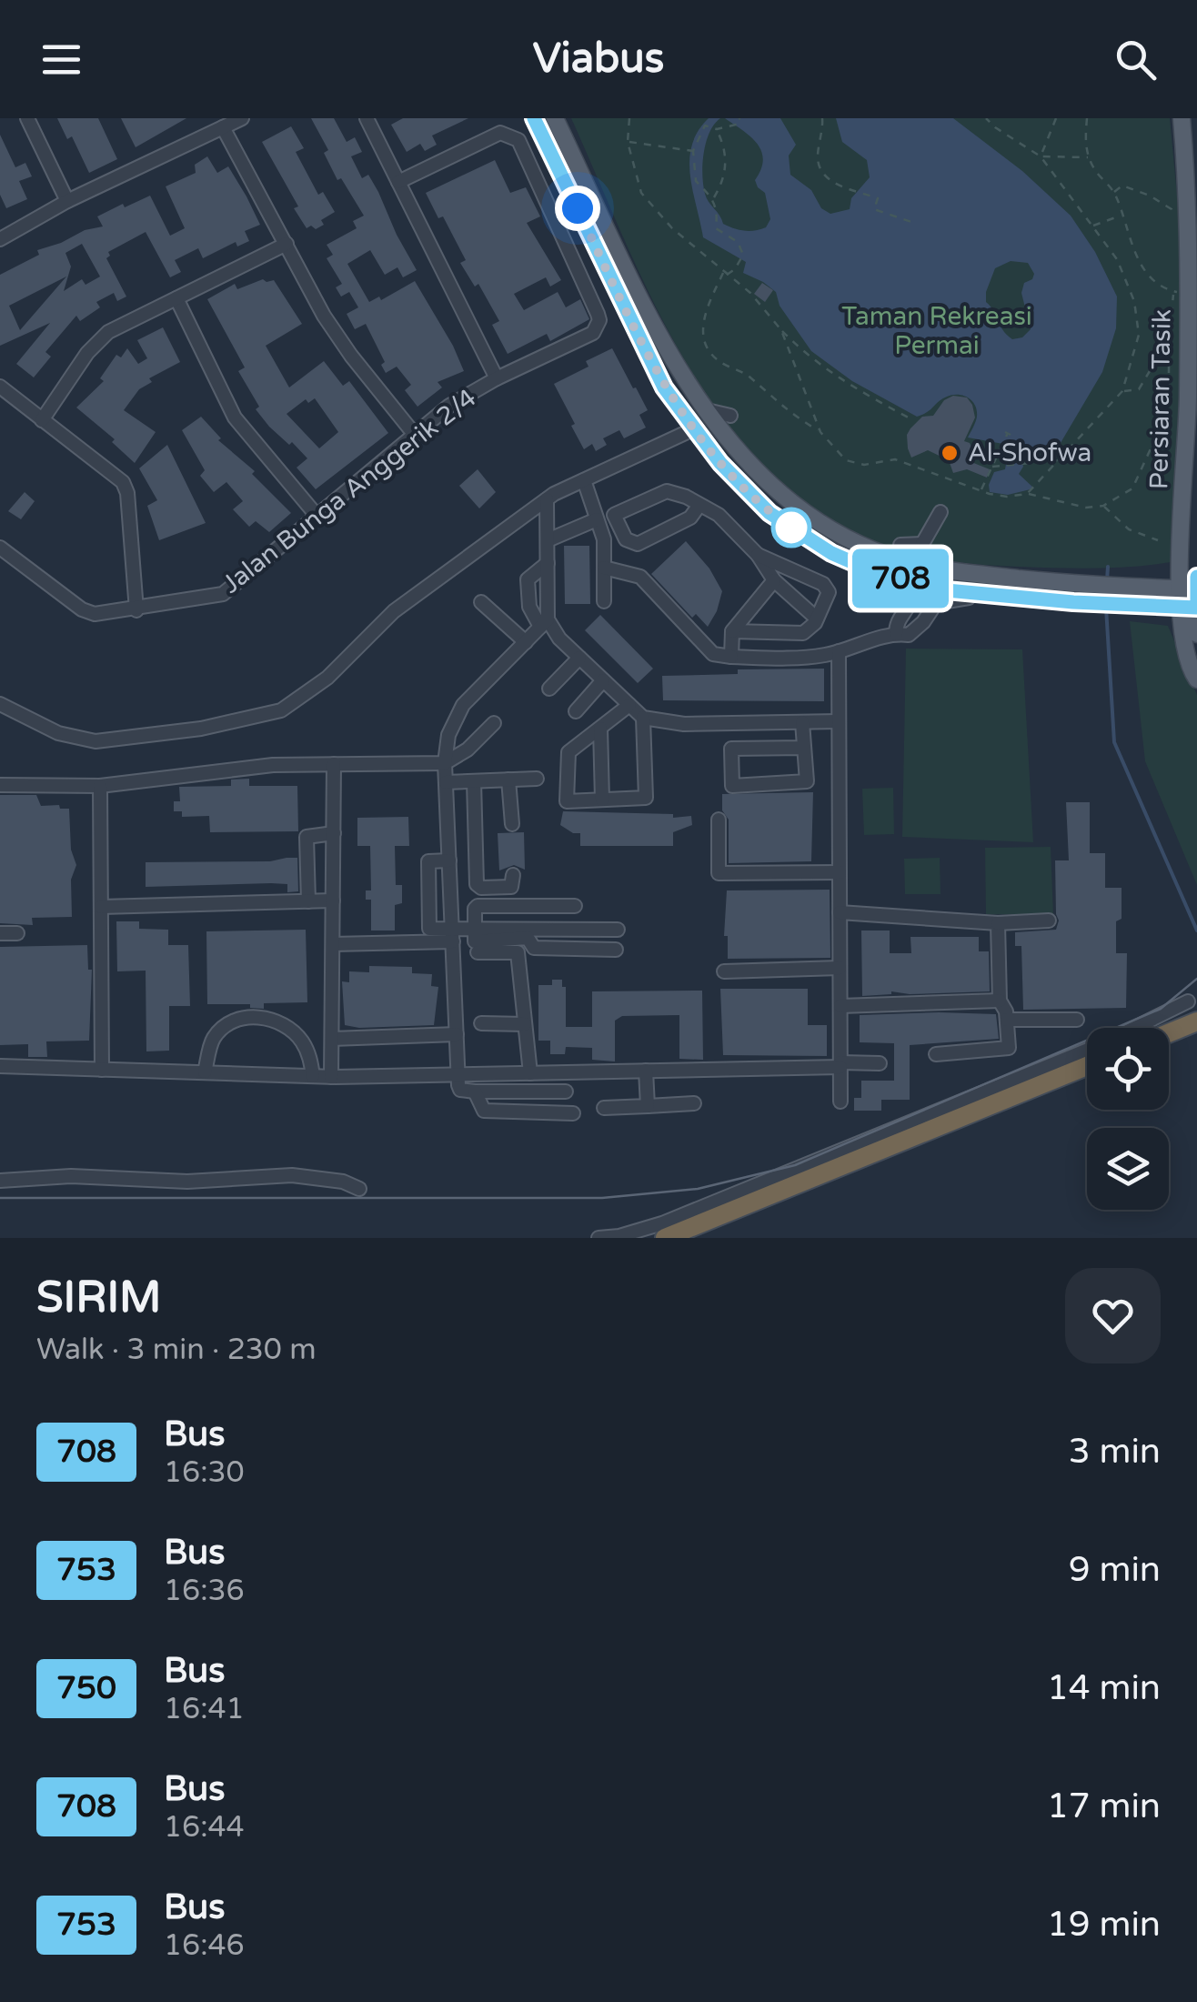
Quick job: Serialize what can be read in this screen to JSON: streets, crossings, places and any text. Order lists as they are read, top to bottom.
{
  "streets": {
    "main road": ["Persiaran Tasik"],
    "street": ["Jalan Bunga Anggerik 2/4"]
  },
  "parks": ["Taman Rekreasi Permai"],
  "places": ["Al-Shofwa"],
  "lines": ["bus line 708"],
  "page": {
    "header": "Viabus",
    "on_map": "708",
    "heading": ["SIRIM", "Walk · 3 min · 230 m"],
    "list": [
      {
        "mark": "708",
        "name": "Bus",
        "note": "16:30",
        "value": "3 min"
      },
      {
        "mark": "753",
        "name": "Bus",
        "note": "16:36",
        "value": "9 min"
      },
      {
        "mark": "750",
        "name": "Bus",
        "note": "16:41",
        "value": "14 min"
      },
      {
        "mark": "708",
        "name": "Bus",
        "note": "16:44",
        "value": "17 min"
      },
      {
        "mark": "753",
        "name": "Bus",
        "note": "16:46",
        "value": "19 min"
      }
    ]
  }
}
